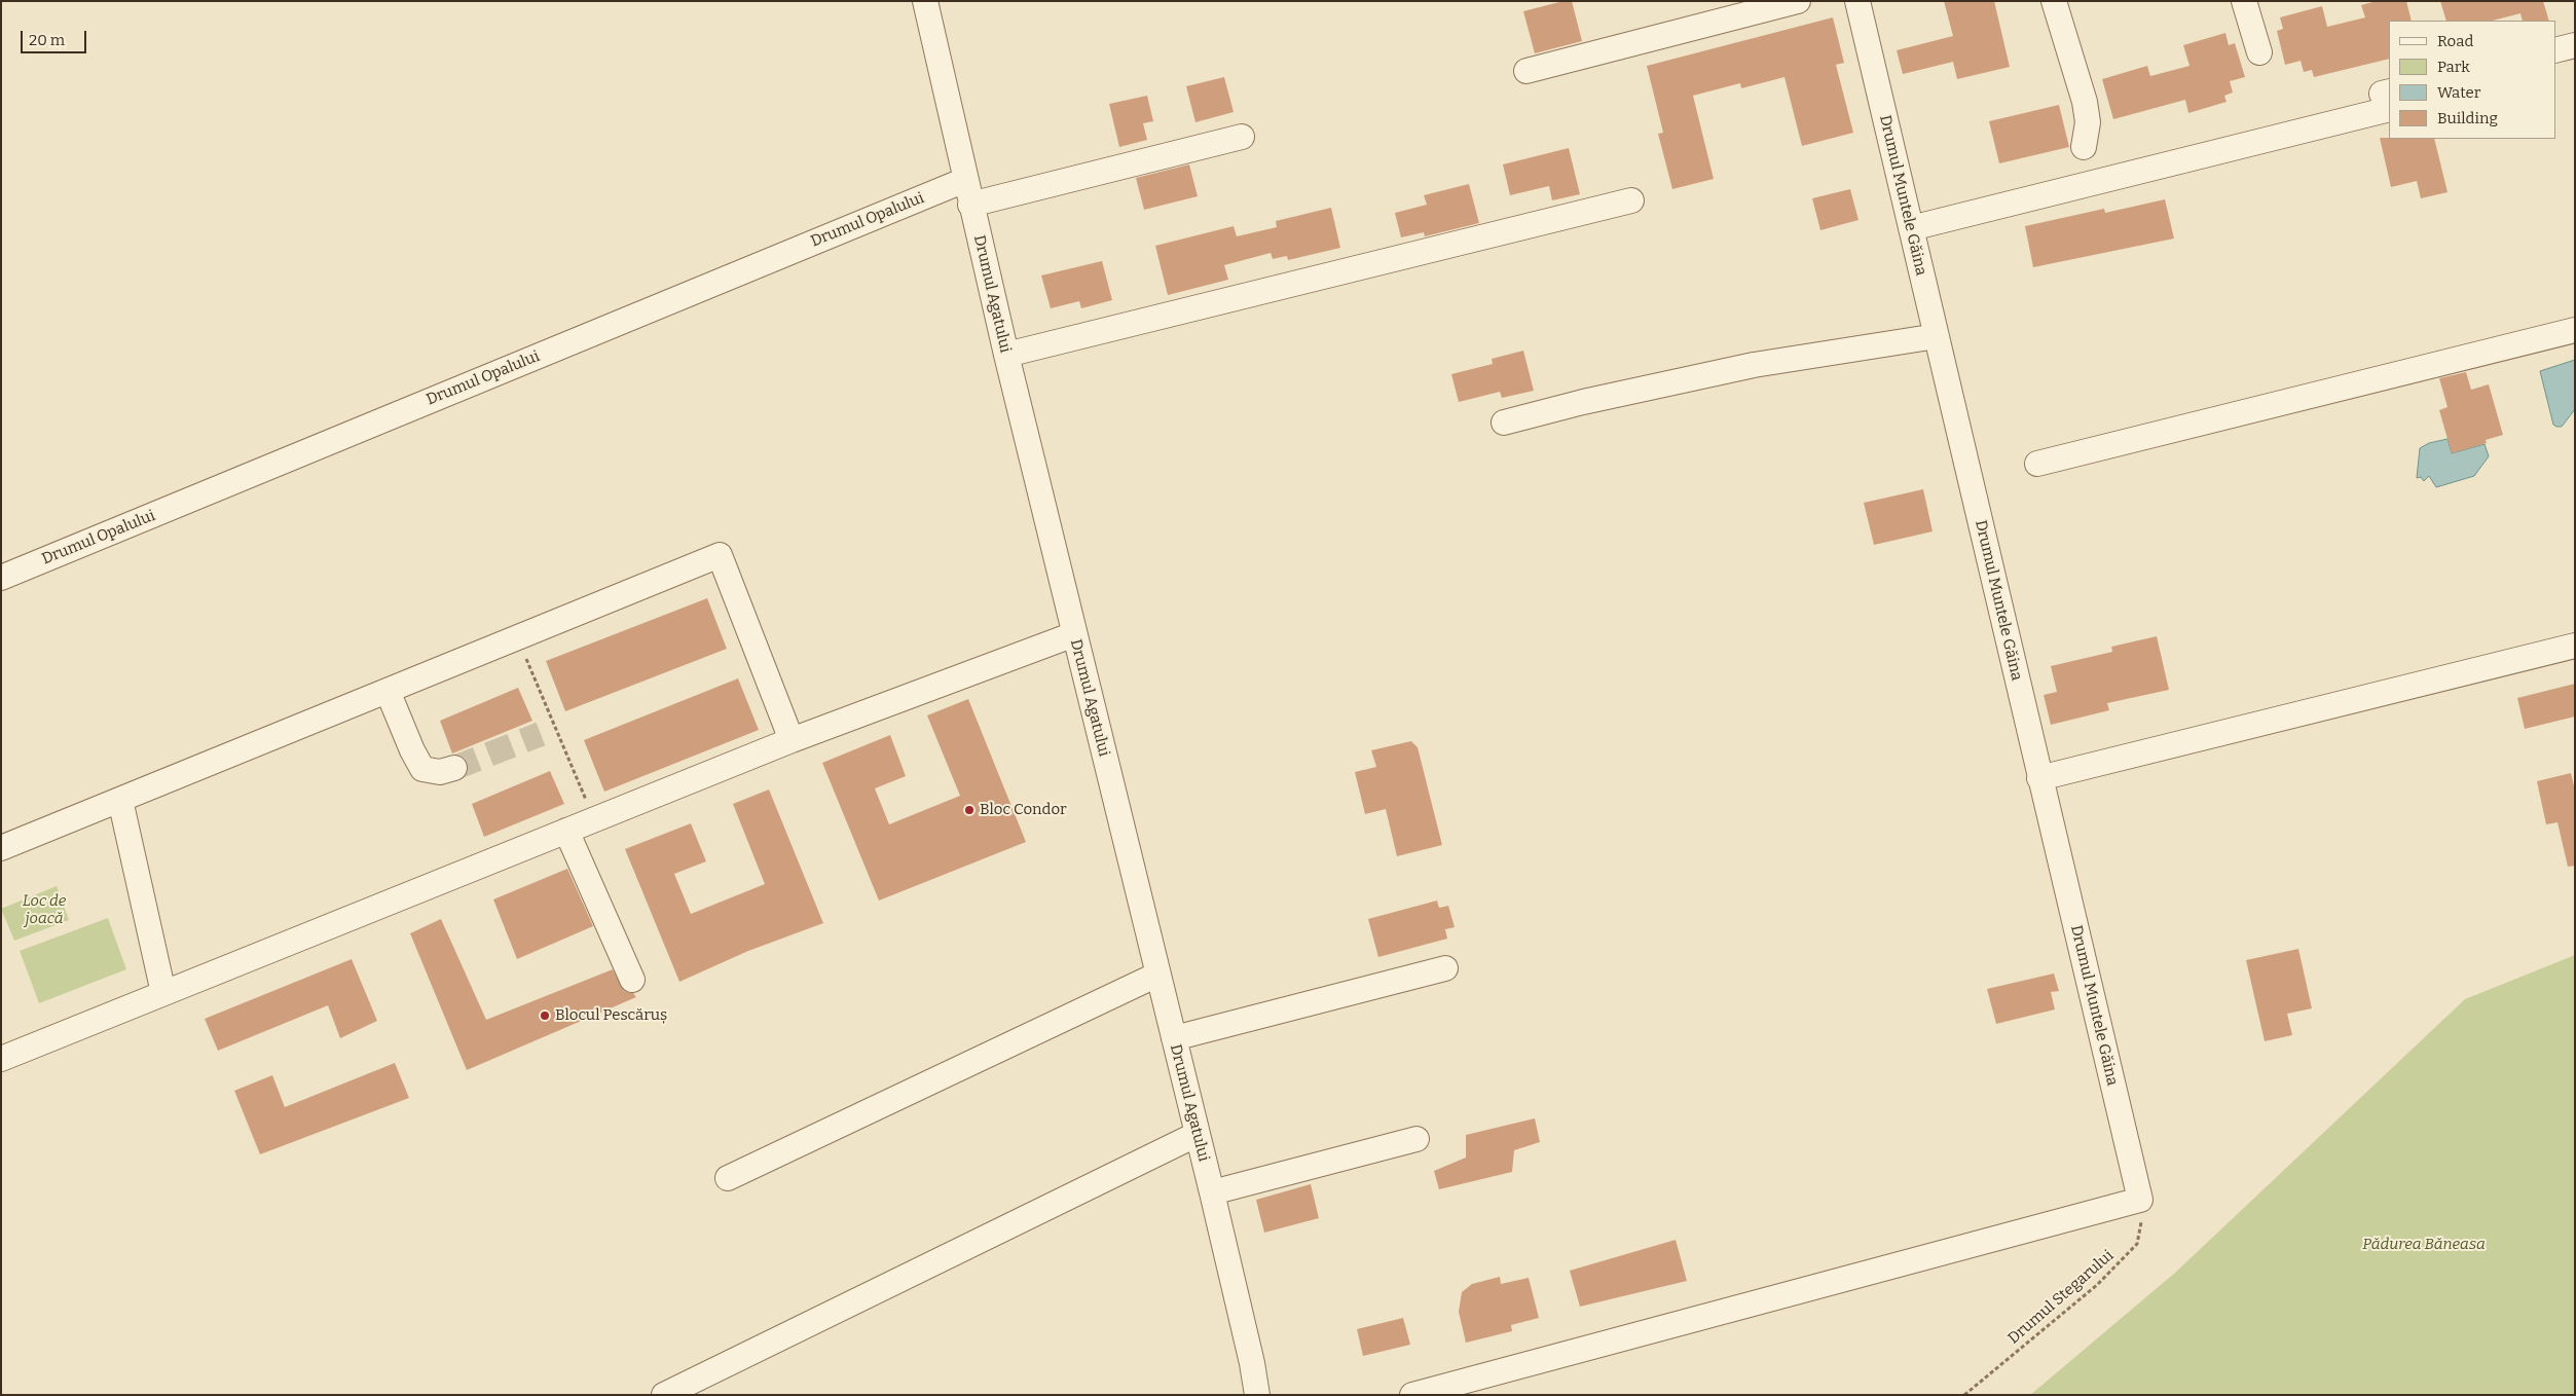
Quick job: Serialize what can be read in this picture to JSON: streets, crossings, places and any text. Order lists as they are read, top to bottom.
{
  "streets": {
    "street": ["Drumul Muntele Găina", "Drumul Opalului", "Drumul Agatului"],
    "path": ["Drumul Stegarului"]
  },
  "crossings": [
    ["Drumul Muntele Găina", "Drumul Stegarului"],
    ["Drumul Opalului", "Drumul Agatului"]
  ],
  "parks": ["Loc de joacă", "Pădurea Băneasa"],
  "places": ["Bloc Condor", "Blocul Pescăruș"],
  "legend": [
    "Road",
    "Park",
    "Water",
    "Building"
  ],
  "scale_bar": "20 m"
}
